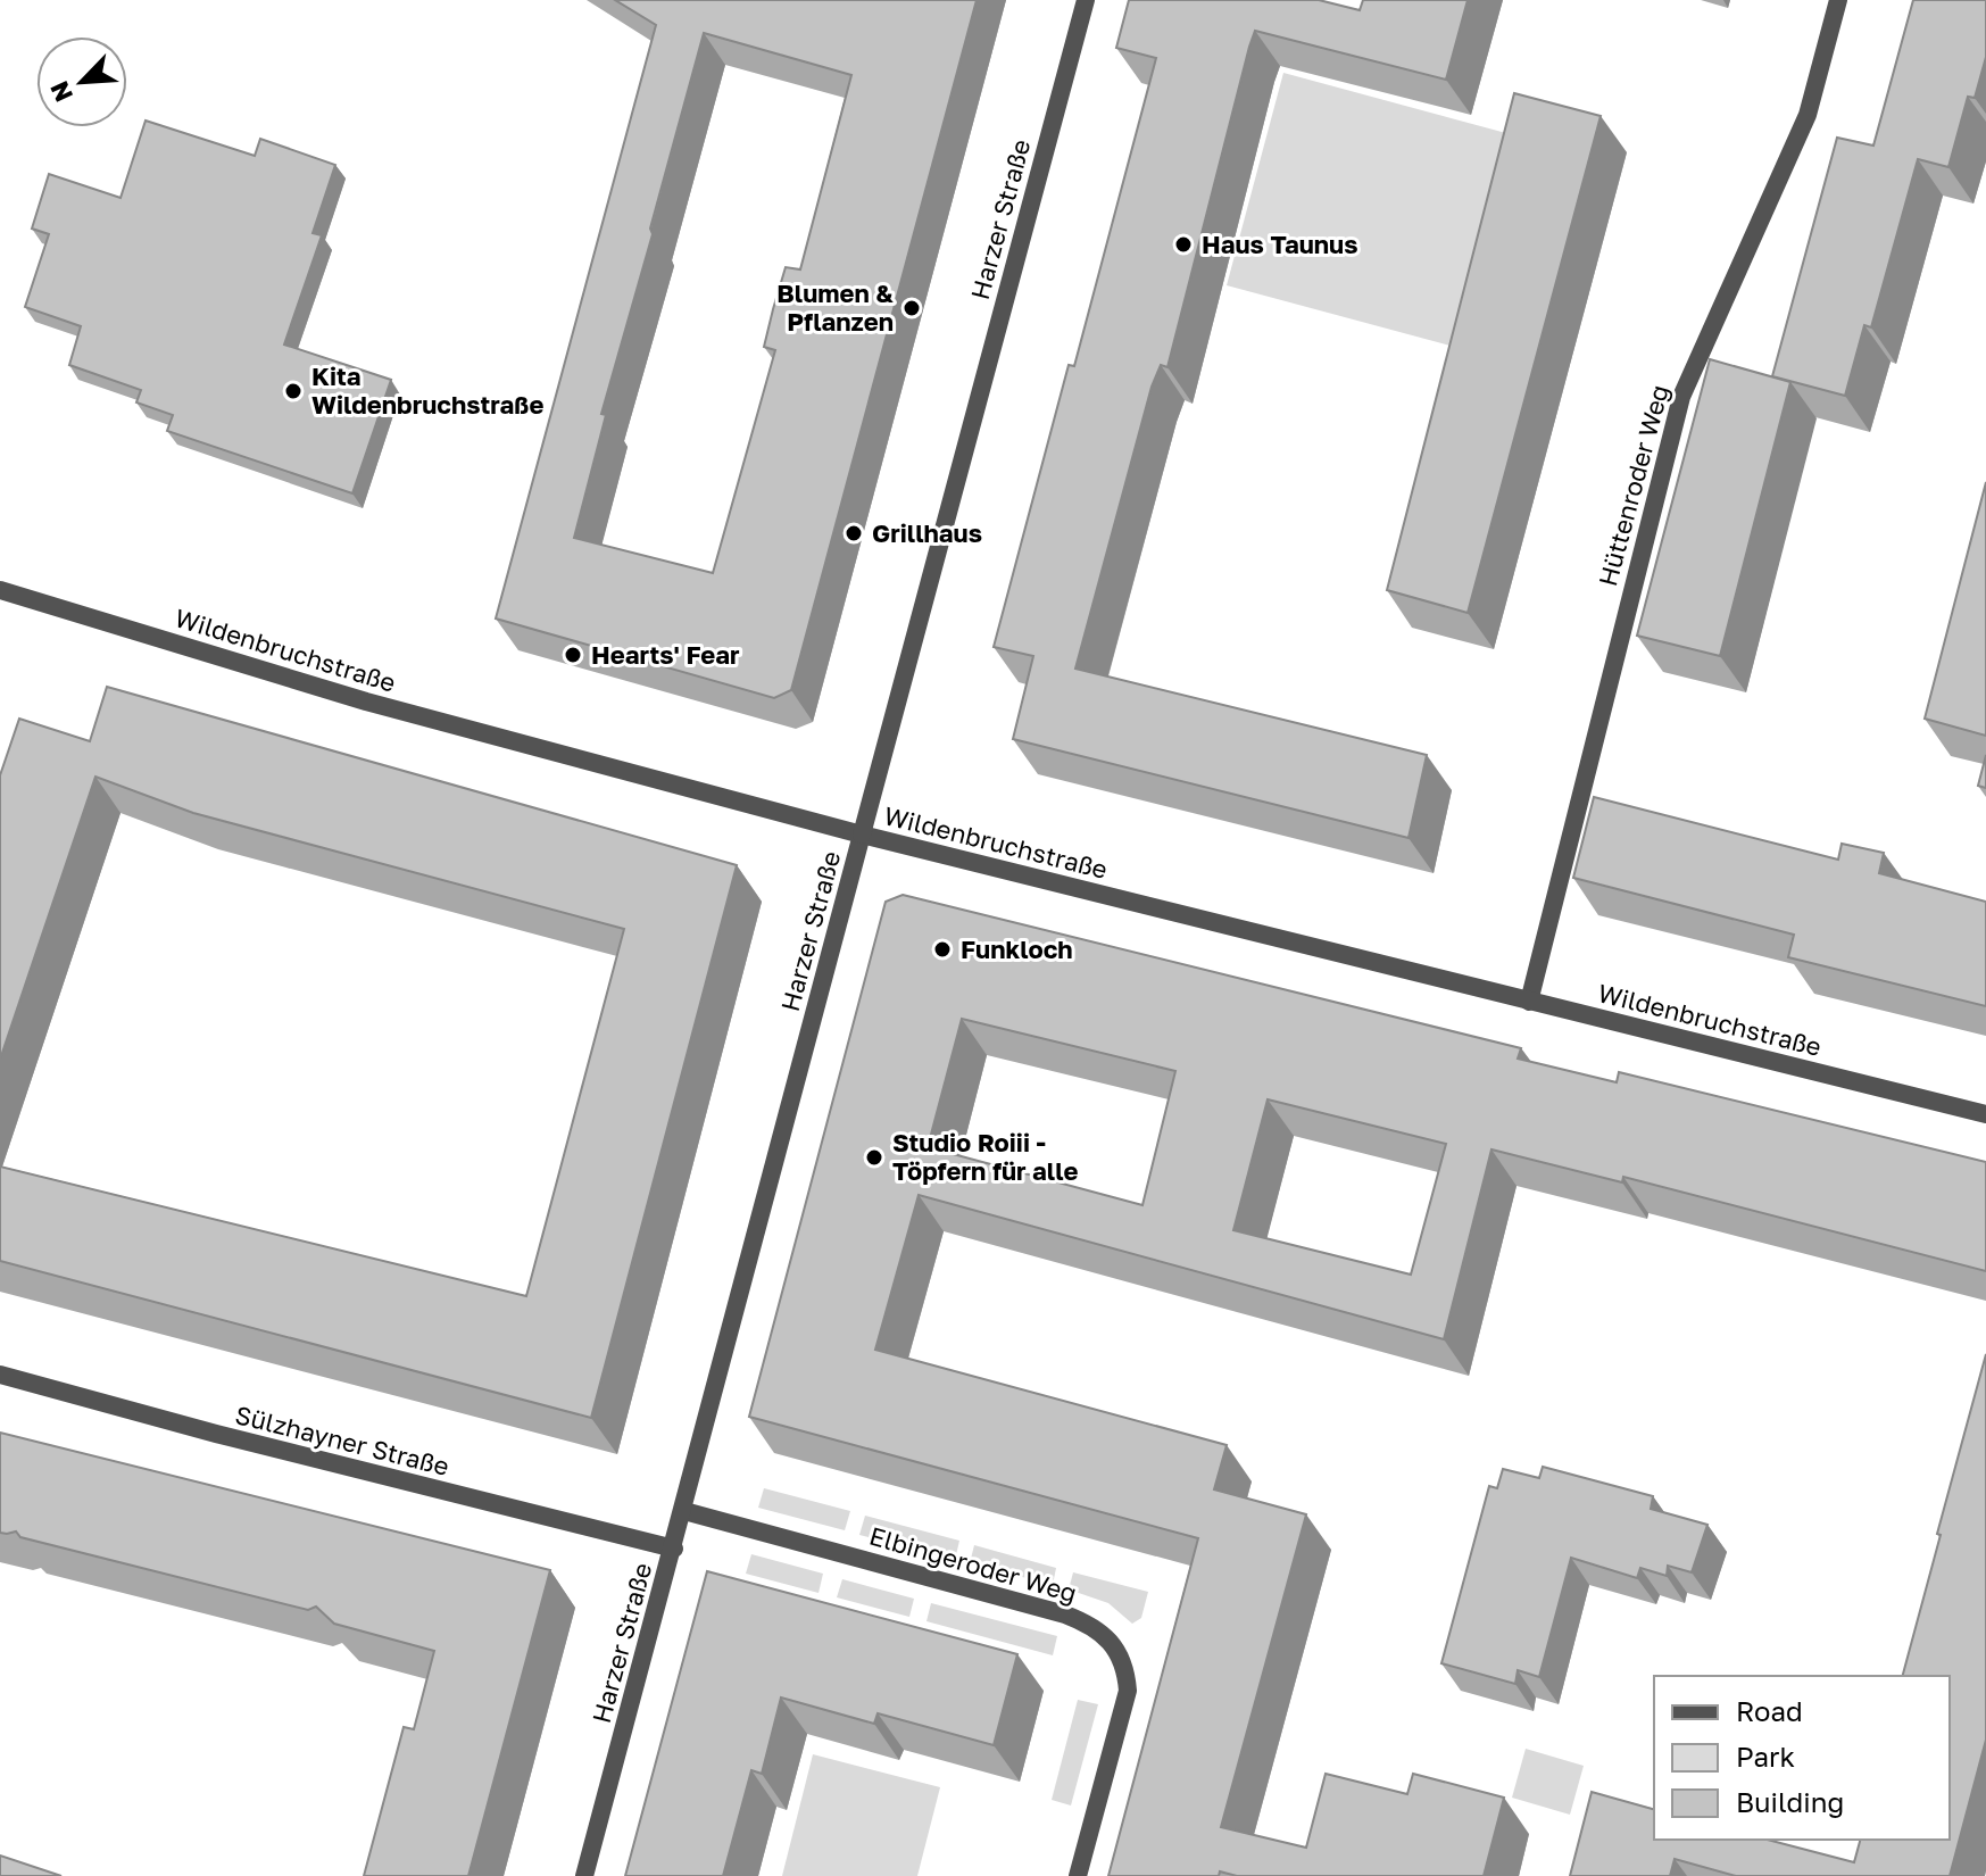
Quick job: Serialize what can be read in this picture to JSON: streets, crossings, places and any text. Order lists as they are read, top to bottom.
{
  "streets": {
    "street": [
      "Harzer Straße",
      "Hüttenroder Weg",
      "Wildenbruchstraße",
      "Sülzhayner Straße",
      "Elbingeroder Weg"
    ]
  },
  "crossings": [
    ["Harzer Straße", "Wildenbruchstraße"],
    ["Harzer Straße", "Sülzhayner Straße"],
    ["Harzer Straße", "Elbingeroder Weg"],
    ["Hüttenroder Weg", "Wildenbruchstraße"]
  ],
  "places": [
    "Haus Taunus",
    "Blumen & Pflanzen",
    "Kita Wildenbruchstraße",
    "Grillhaus",
    "Hearts' Fear",
    "Funkloch",
    "Studio Roiii - Töpfern für alle"
  ],
  "legend": ["Road", "Park", "Building"],
  "north": "bottom left"
}
